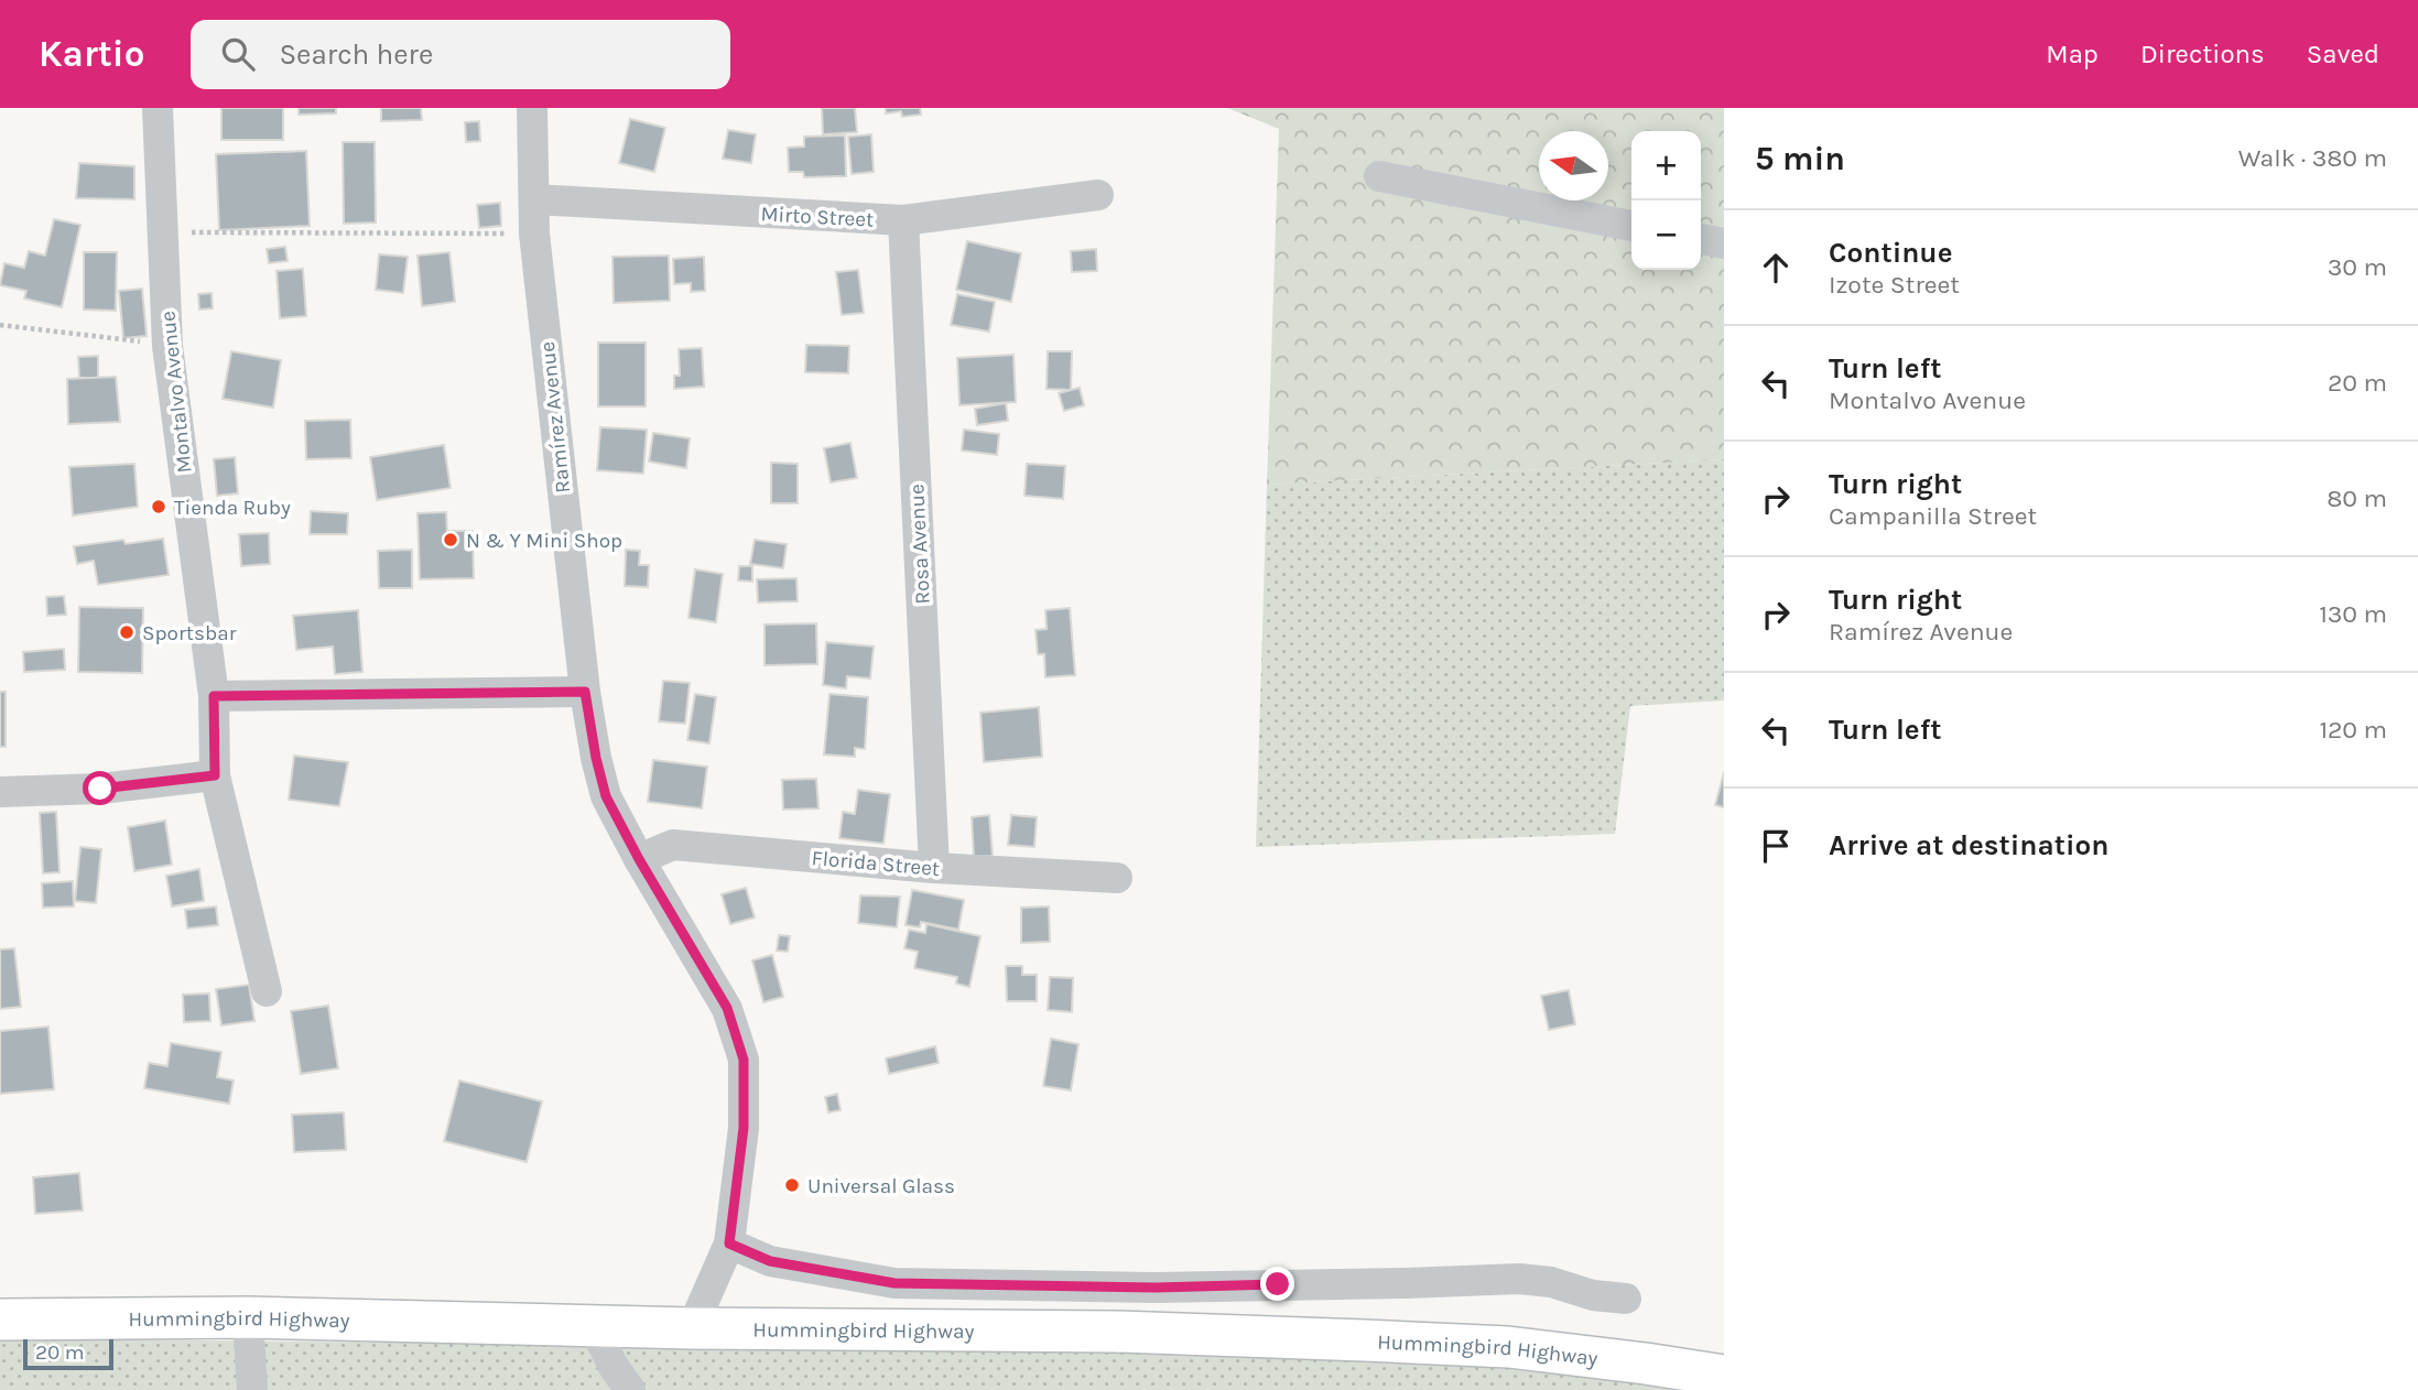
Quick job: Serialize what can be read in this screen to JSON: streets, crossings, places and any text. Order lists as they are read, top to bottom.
{
  "streets": {
    "main road": ["Hummingbird Highway"],
    "street": [
      "Mirto Street",
      "Montalvo Avenue",
      "Ramírez Avenue",
      "Rosa Avenue",
      "Florida Street"
    ]
  },
  "crossings": [
    ["Mirto Street", "Ramírez Avenue"],
    ["Mirto Street", "Rosa Avenue"],
    ["Ramírez Avenue", "Florida Street"],
    ["Ramírez Avenue", "Hummingbird Highway"],
    ["Rosa Avenue", "Florida Street"]
  ],
  "places": [
    "Tienda Ruby",
    "N & Y Mini Shop",
    "Sportsbar",
    "Universal Glass"
  ],
  "scale_bar": "20 m",
  "north": "left",
  "page": {
    "header": "Kartio",
    "search": "Search here",
    "nav": ["Map", "Directions", "Saved"],
    "heading": ["5 min", "Walk · 380 m"],
    "map_buttons": ["+", "−"],
    "list": [
      ["Continue", "Izote Street", "30 m"],
      ["Turn left", "Montalvo Avenue", "20 m"],
      ["Turn right", "Campanilla Street", "80 m"],
      ["Turn right", "Ramírez Avenue", "130 m"],
      ["Turn left", "120 m"],
      "Arrive at destination"
    ],
    "scale": "20 m"
  }
}
